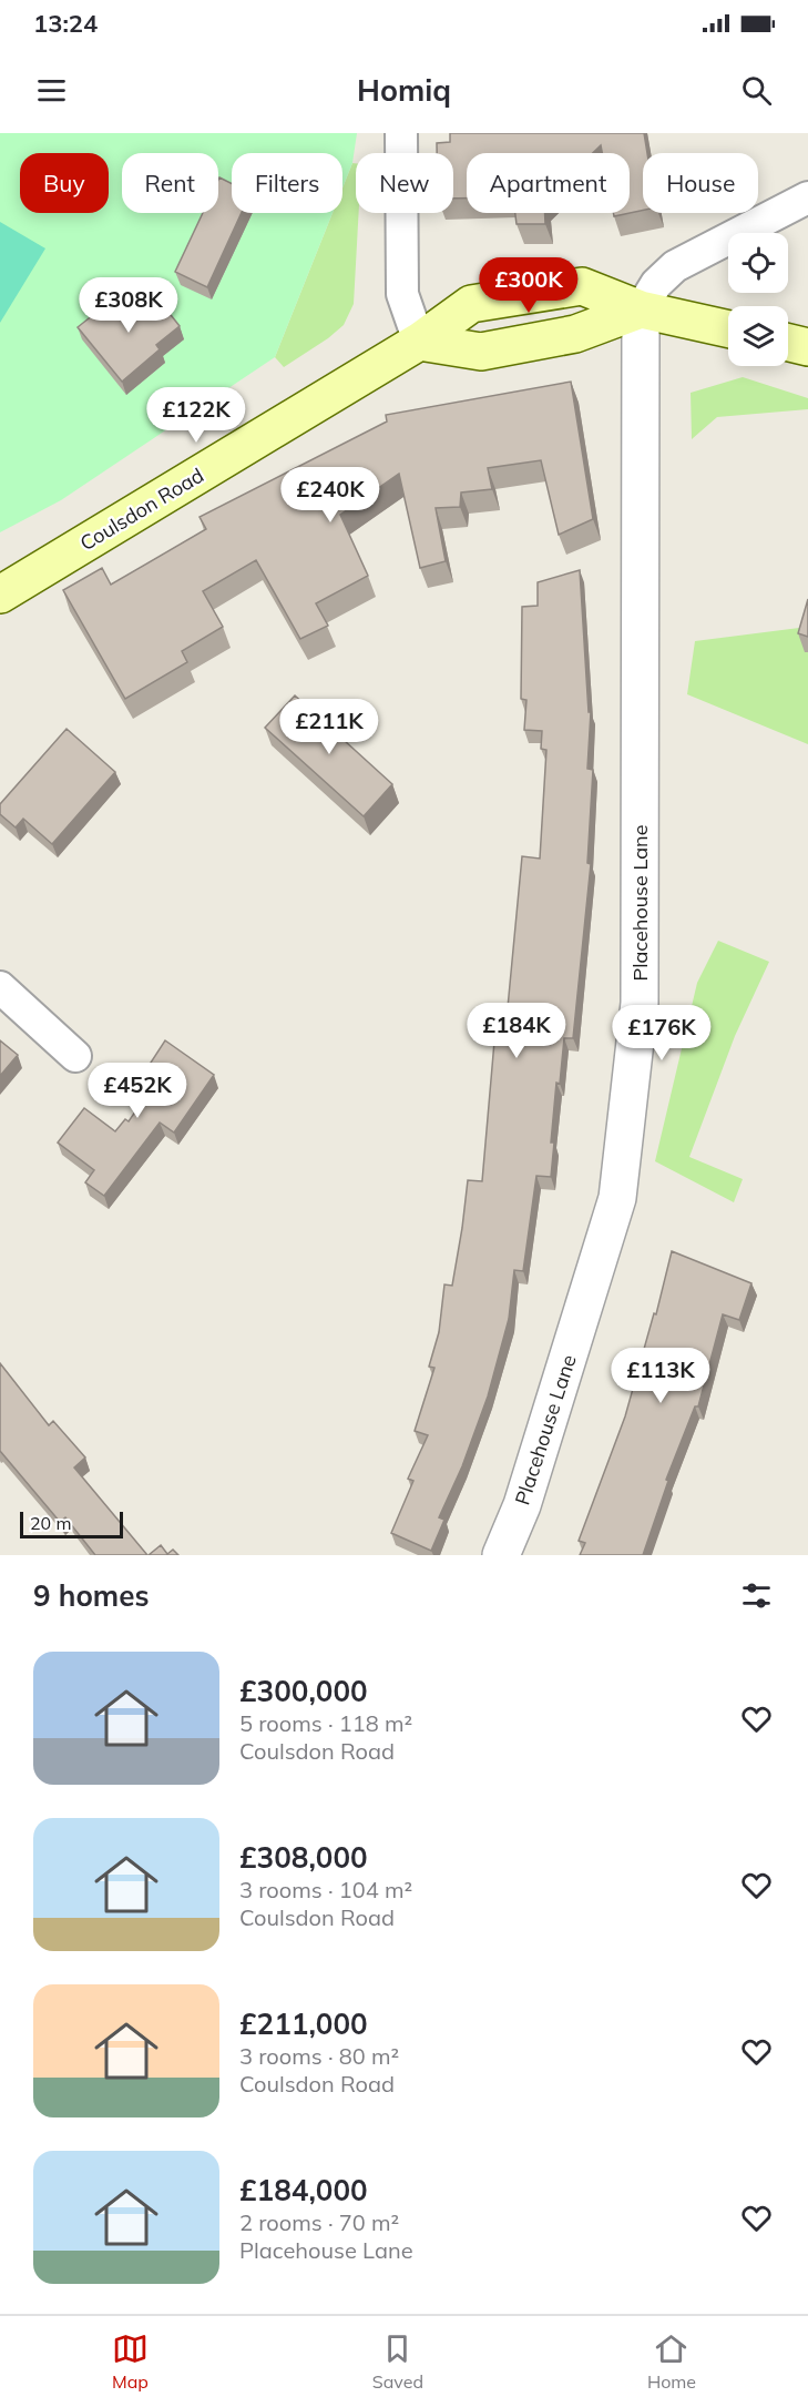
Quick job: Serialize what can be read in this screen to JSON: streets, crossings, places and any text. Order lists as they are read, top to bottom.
{
  "streets": {
    "main road": ["Coulsdon Road"],
    "street": ["Placehouse Lane"]
  },
  "crossings": [
    ["Coulsdon Road", "Placehouse Lane"]
  ],
  "scale_bar": "20 m",
  "page": {
    "status": "13:24",
    "header": "Homiq",
    "chip": [
      "Buy",
      "Rent",
      "Filters",
      "New",
      "Apartment",
      "House"
    ],
    "price": [
      "£300K",
      "£308K",
      "£122K",
      "£240K",
      "£211K",
      "£184K",
      "£176K",
      "£452K",
      "£113K"
    ],
    "scale": "20 m",
    "heading": "9 homes",
    "list": [
      {
        "name": "£300,000",
        "note": "5 rooms · 118 m² · Coulsdon Road"
      },
      {
        "name": "£308,000",
        "note": "3 rooms · 104 m² · Coulsdon Road"
      },
      {
        "name": "£211,000",
        "note": "3 rooms · 80 m² · Coulsdon Road"
      },
      {
        "name": "£184,000",
        "note": "2 rooms · 70 m² · Placehouse Lane"
      }
    ],
    "tabs": ["Map", "Saved", "Home"]
  }
}
